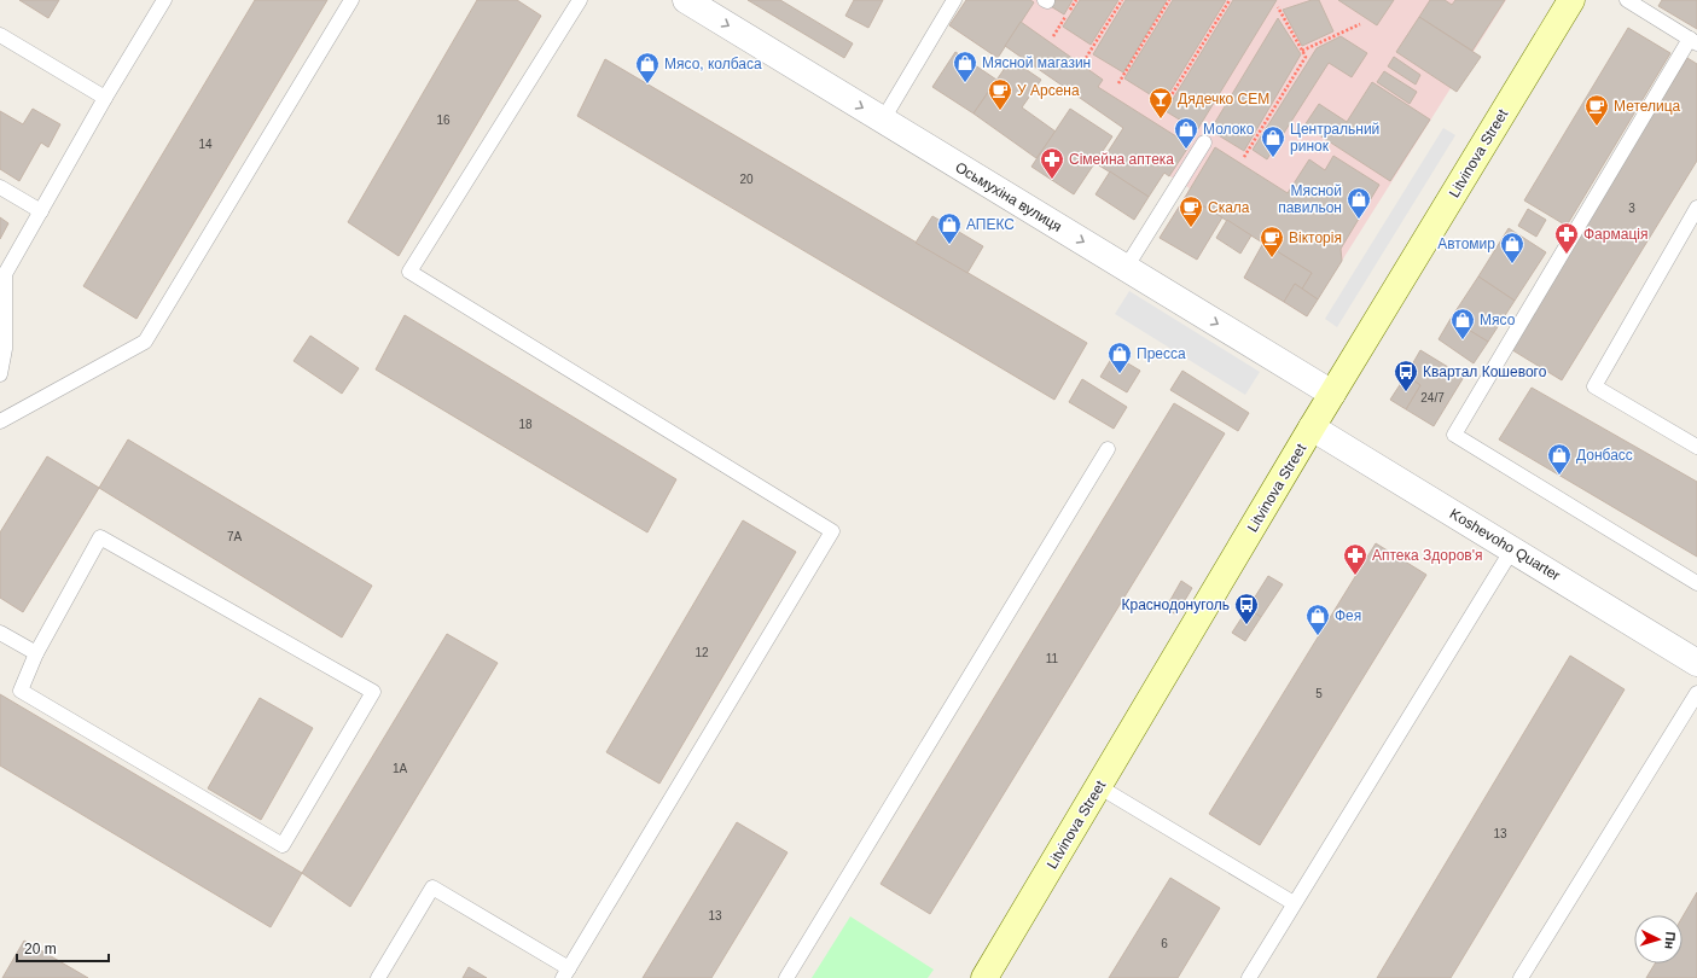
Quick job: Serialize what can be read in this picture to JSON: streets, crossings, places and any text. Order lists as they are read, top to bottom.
{
  "streets": {
    "street": ["Litvinova Street", "Осьмухіна вулиця", "Koshevoho Quarter"]
  },
  "crossings": [
    ["Litvinova Street", "Осьмухіна вулиця"],
    ["Litvinova Street", "Koshevoho Quarter"]
  ],
  "one_way": ["Осьмухіна вулиця"],
  "places": {
    "shop": [
      "Мясной магазин",
      "Мясо, колбаса",
      "Молоко",
      "Центральний ринок",
      "Мясной павильон",
      "АПЕКС",
      "Автомир",
      "Мясо",
      "Пресса",
      "Донбасс",
      "Фея"
    ],
    "cafe": [
      "У Арсена",
      "Метелица",
      "Скала",
      "Вікторія"
    ],
    "bar": ["Дядечко СЕМ"],
    "pharmacy": ["Сімейна аптека", "Фармація", "Аптека Здоров'я"],
    "bus stop": ["Квартал Кошевого", "Краснодонуголь"]
  },
  "house_numbers": [
    "16",
    "14",
    "20",
    "3",
    "24/7",
    "18",
    "7А",
    "12",
    "11",
    "5",
    "1А",
    "13",
    "13",
    "6"
  ],
  "scale_bar": "20 m",
  "north": "right"
}
